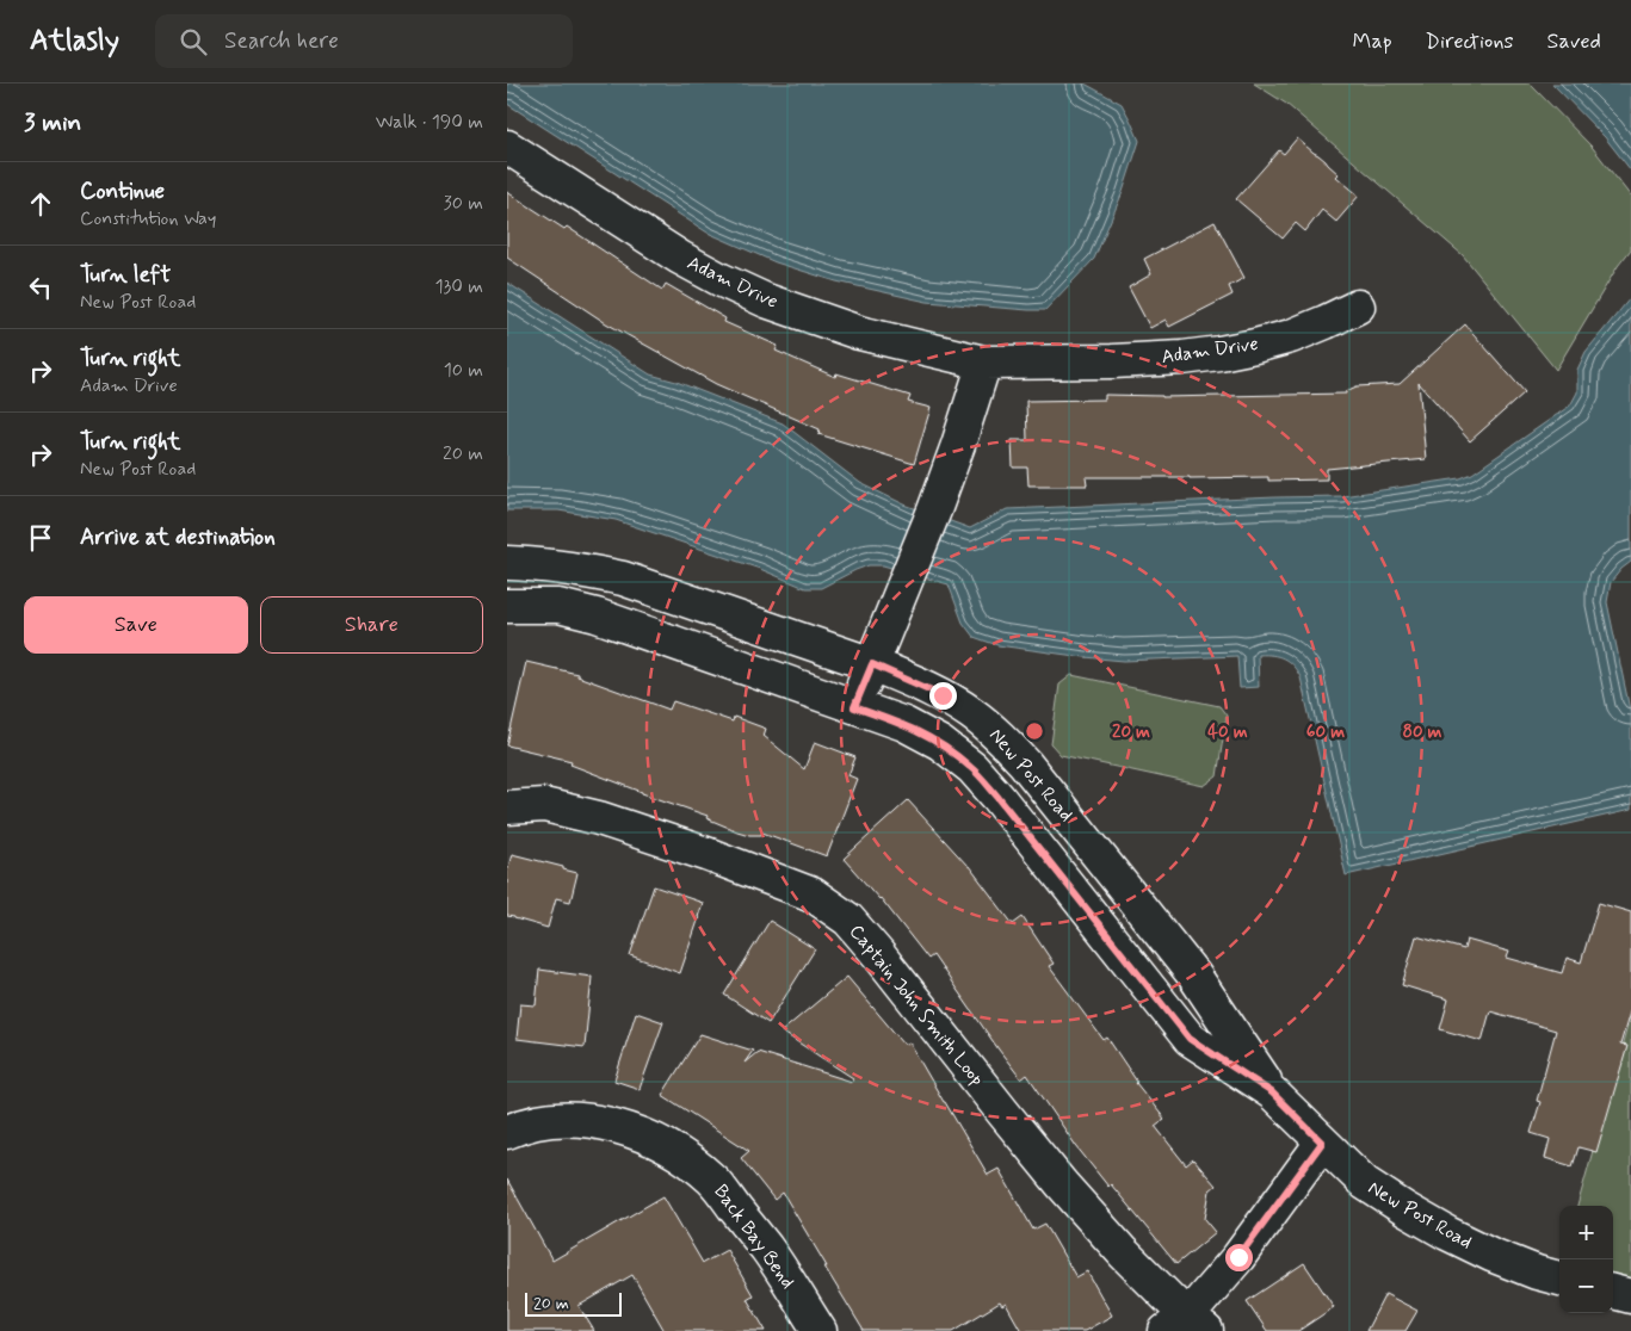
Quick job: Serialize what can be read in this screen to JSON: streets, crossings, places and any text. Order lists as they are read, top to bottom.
{
  "streets": {
    "street": [
      "Adam Drive",
      "New Post Road",
      "Captain John Smith Loop",
      "Back Bay Bend"
    ]
  },
  "scale_bar": "20 m",
  "page": {
    "header": "Atlasly",
    "search": "Search here",
    "nav": ["Map", "Directions", "Saved"],
    "heading": ["3 min", "Walk · 190 m"],
    "list": [
      ["Continue", "Constitution Way", "30 m"],
      ["Turn left", "New Post Road", "130 m"],
      ["Turn right", "Adam Drive", "10 m"],
      ["Turn right", "New Post Road", "20 m"],
      "Arrive at destination"
    ],
    "buttons": ["Save", "Share"],
    "map_buttons": ["+", "−"],
    "scale": "20 m"
  },
  "rings": [
    "20 m",
    "40 m",
    "60 m",
    "80 m"
  ]
}
